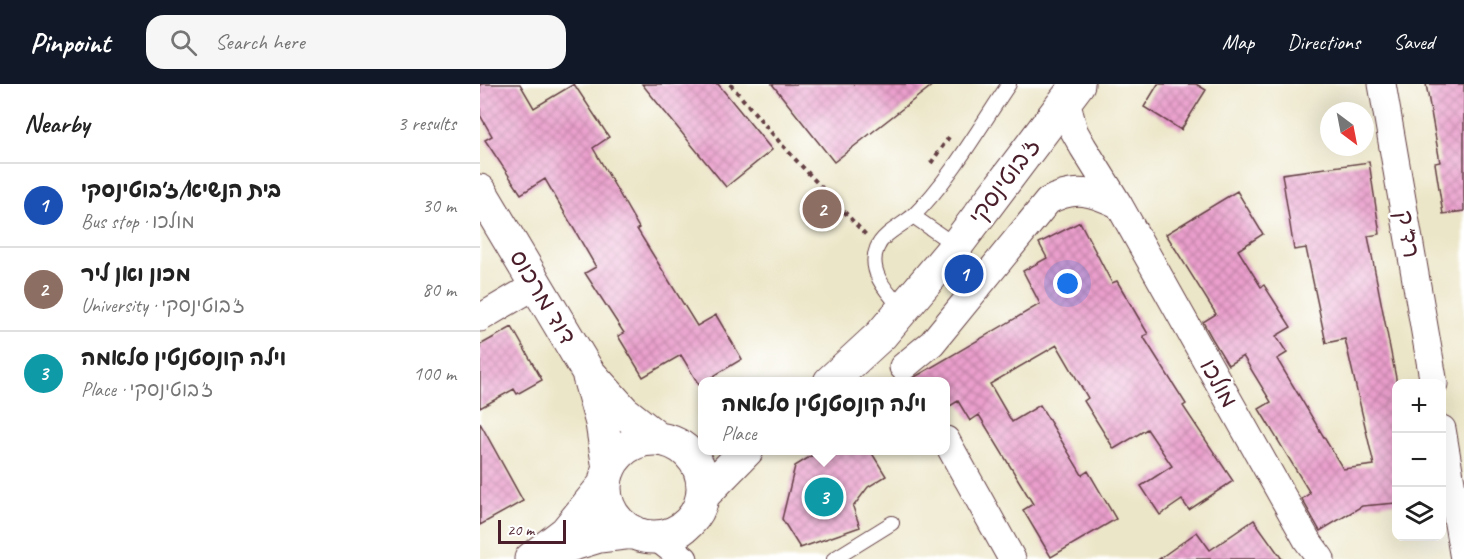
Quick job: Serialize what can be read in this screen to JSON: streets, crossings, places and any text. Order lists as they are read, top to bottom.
{
  "streets": {
    "street": [
      "ז'בוטינסקי",
      "רד\"ק",
      "דוד מרכוס",
      "מולכו"
    ]
  },
  "crossings": [
    ["ז'בוטינסקי", "מולכו"]
  ],
  "scale_bar": "20 m",
  "north": "bottom right",
  "page": {
    "header": "Pinpoint",
    "search": "Search here",
    "nav": ["Map", "Directions", "Saved"],
    "heading": ["Nearby", "3 results"],
    "list": [
      {
        "mark": "1",
        "name": "בית הנשיא/ז׳בוטינסקי",
        "note": "Bus stop · מולכו",
        "value": "30 m"
      },
      {
        "mark": "2",
        "name": "מכון ואן ליר",
        "note": "University · ז'בוטינסקי",
        "value": "80 m"
      },
      {
        "mark": "3",
        "name": "וילה קונסטנטין סלאמה",
        "note": "Place · ז'בוטינסקי",
        "value": "100 m"
      }
    ],
    "pins": ["2", "1", "3"],
    "popup": ["וילה קונסטנטין סלאמה", "Place"],
    "map_buttons": ["+", "−"],
    "scale": "20 m"
  }
}
